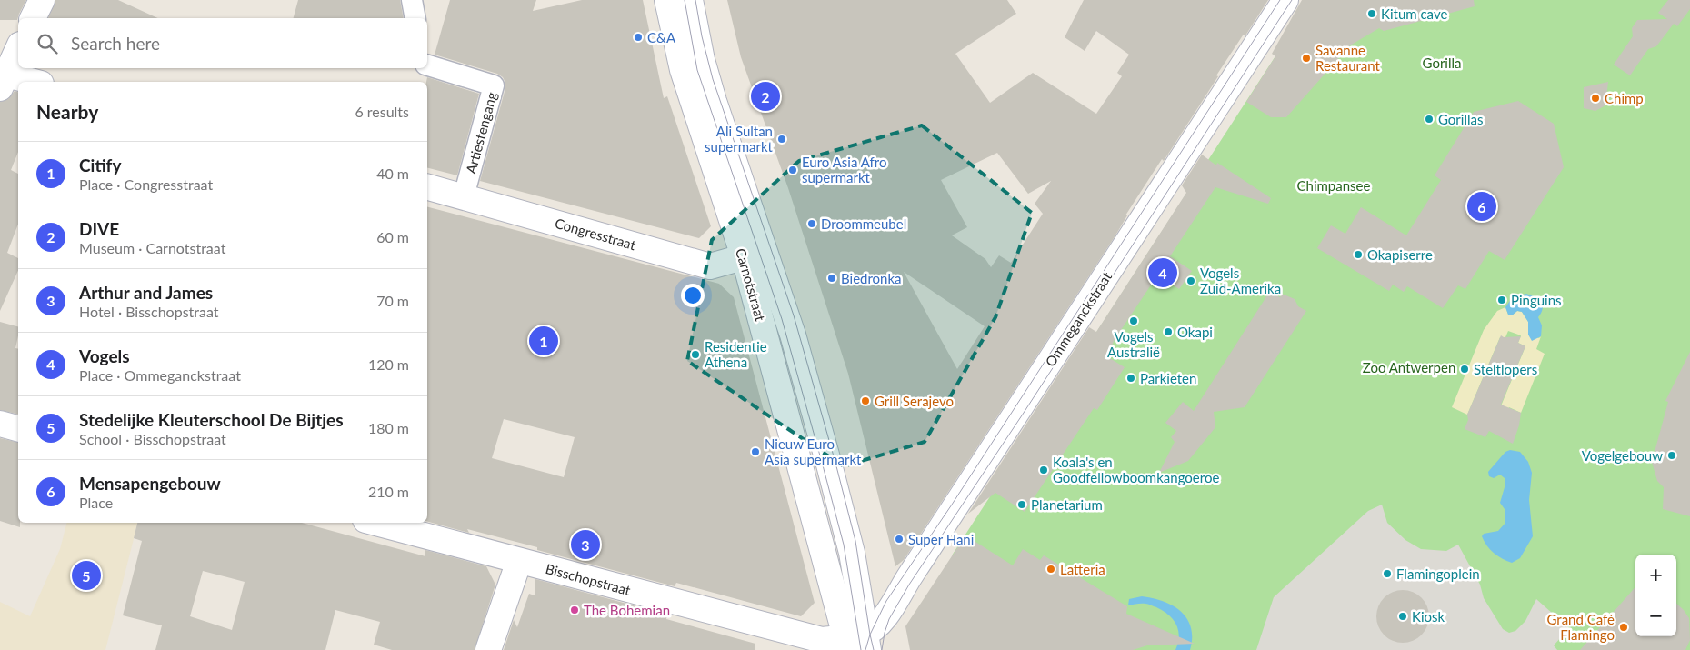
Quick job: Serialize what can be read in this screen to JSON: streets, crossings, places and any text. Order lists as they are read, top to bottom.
{
  "streets": {
    "street": [
      "Artiestengang",
      "Congresstraat",
      "Carnotstraat",
      "Ommeganckstraat",
      "Bisschopstraat"
    ]
  },
  "crossings": [
    ["Artiestengang", "Congresstraat"],
    ["Congresstraat", "Carnotstraat"],
    ["Carnotstraat", "Ommeganckstraat"],
    ["Carnotstraat", "Bisschopstraat"],
    ["Ommeganckstraat", "Bisschopstraat"]
  ],
  "parks": ["Gorilla", "Chimpansee", "Zoo Antwerpen"],
  "places": [
    "Kitum cave",
    "C&A",
    "Savanne Restaurant",
    "Chimp",
    "Gorillas",
    "Ali Sultan supermarkt",
    "Euro Asia Afro supermarkt",
    "Droommeubel",
    "Okapiserre",
    "Biedronka",
    "Vogels Zuid-Amerika",
    "Pinguins",
    "Vogels Australië",
    "Okapi",
    "Residentie Athena",
    "Steltlopers",
    "Parkieten",
    "Grill Serajevo",
    "Nieuw Euro Asia supermarkt",
    "Vogelgebouw",
    "Koala's en Goodfellowboomkangoeroe",
    "Planetarium",
    "Super Hani",
    "Latteria",
    "Flamingoplein",
    "The Bohemian",
    "Kiosk",
    "Grand Café Flamingo"
  ],
  "page": {
    "search": "Search here",
    "pins": [
      "2",
      "6",
      "4",
      "1",
      "3",
      "5"
    ],
    "heading": ["Nearby", "6 results"],
    "list": [
      {
        "mark": "1",
        "name": "Citify",
        "note": "Place · Congresstraat",
        "value": "40 m"
      },
      {
        "mark": "2",
        "name": "DIVE",
        "note": "Museum · Carnotstraat",
        "value": "60 m"
      },
      {
        "mark": "3",
        "name": "Arthur and James",
        "note": "Hotel · Bisschopstraat",
        "value": "70 m"
      },
      {
        "mark": "4",
        "name": "Vogels",
        "note": "Place · Ommeganckstraat",
        "value": "120 m"
      },
      {
        "mark": "5",
        "name": "Stedelijke Kleuterschool De Bijtjes",
        "note": "School · Bisschopstraat",
        "value": "180 m"
      },
      {
        "mark": "6",
        "name": "Mensapengebouw",
        "note": "Place",
        "value": "210 m"
      }
    ],
    "map_buttons": ["+", "−"]
  }
}
